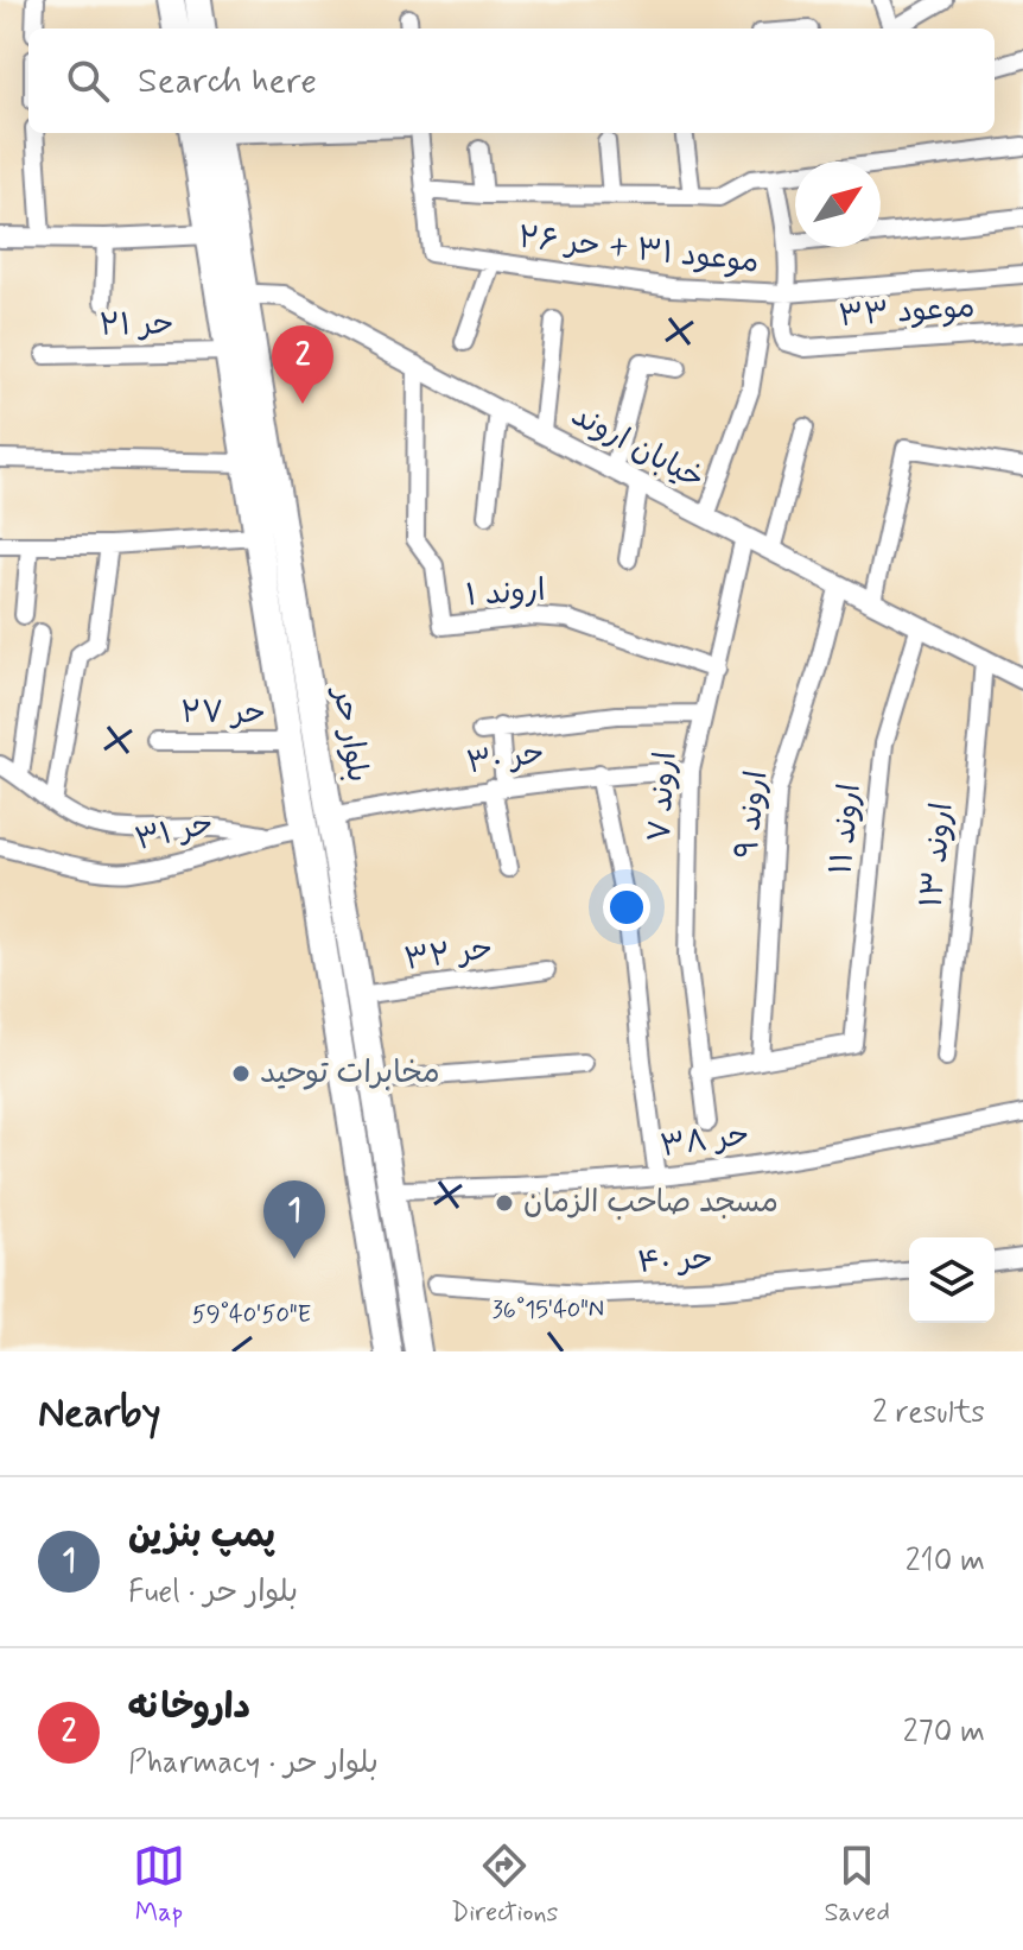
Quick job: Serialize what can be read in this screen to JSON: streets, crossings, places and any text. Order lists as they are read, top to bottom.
{
  "streets": {
    "main road": ["بلوار حر"],
    "street": [
      "موعود ۳۱ + حر ۲۶",
      "موعود ۳۳",
      "حر ۲۱",
      "خیابان اروند",
      "اروند ۱",
      "حر ۲۷",
      "حر ۳۰",
      "اروند ۷",
      "اروند ۹",
      "اروند ۱۱",
      "حر ۳۱",
      "اروند ۱۳",
      "حر ۳۲",
      "حر ۳۸",
      "حر ۴۰"
    ]
  },
  "crossings": [
    ["موعود ۳۱ + حر ۲۶", "موعود ۳۳"],
    ["حر ۲۱", "بلوار حر"],
    ["خیابان اروند", "اروند ۱"],
    ["خیابان اروند", "بلوار حر"],
    ["خیابان اروند", "اروند ۷"],
    ["خیابان اروند", "اروند ۹"],
    ["خیابان اروند", "اروند ۱۱"],
    ["خیابان اروند", "اروند ۱۳"],
    ["اروند ۱", "اروند ۷"],
    ["حر ۲۷", "بلوار حر"],
    ["بلوار حر", "حر ۳۰"],
    ["بلوار حر", "حر ۳۱"],
    ["بلوار حر", "حر ۳۲"],
    ["بلوار حر", "حر ۳۸"],
    ["حر ۳۰", "اروند ۷"],
    ["اروند ۹", "اروند ۱۱"]
  ],
  "places": ["مخابرات توحید", "مسجد صاحب الزمان"],
  "north": "top right",
  "page": {
    "search": "Search here",
    "pins": ["2", "1"],
    "heading": ["Nearby", "2 results"],
    "list": [
      {
        "mark": "1",
        "name": "پمپ بنزین",
        "note": "Fuel · بلوار حر",
        "value": "210 m"
      },
      {
        "mark": "2",
        "name": "داروخانه",
        "note": "Pharmacy · بلوار حر",
        "value": "270 m"
      }
    ],
    "nav": ["Map", "Directions", "Saved"]
  },
  "coordinates": ["36°15'40\"N", "59°40'50\"E"]
}
